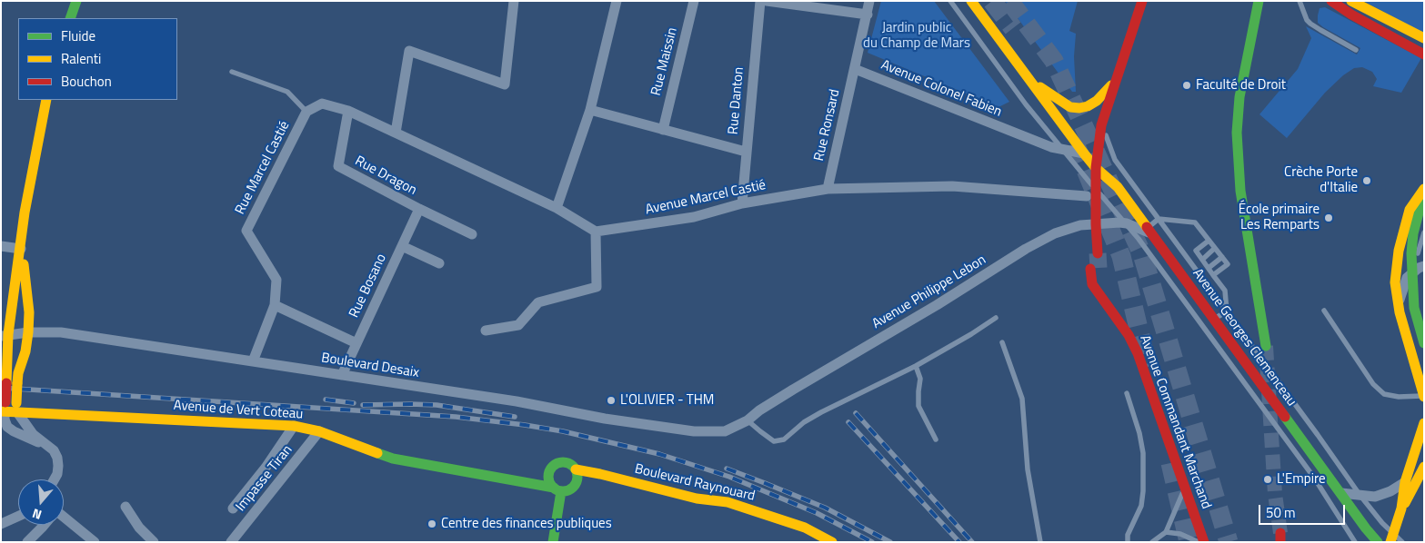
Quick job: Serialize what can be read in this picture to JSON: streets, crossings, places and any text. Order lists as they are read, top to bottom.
{
  "streets": {
    "street": [
      "Rue Maissin",
      "Avenue Colonel Fabien",
      "Rue Danton",
      "Rue Ronsard",
      "Rue Marcel Castié",
      "Rue Dragon",
      "Avenue Marcel Castié",
      "Rue Bosano",
      "Avenue Philippe Lebon",
      "Avenue Georges Clemenceau",
      "Boulevard Desaix",
      "Avenue de Vert Coteau",
      "Avenue Commandant Marchand",
      "Impasse Tiran",
      "Boulevard Raynouard"
    ]
  },
  "crossings": [
    ["Avenue Colonel Fabien", "Rue Ronsard"],
    ["Avenue Colonel Fabien", "Avenue Georges Clemenceau"],
    ["Rue Danton", "Avenue Marcel Castié"],
    ["Rue Ronsard", "Avenue Marcel Castié"],
    ["Rue Marcel Castié", "Boulevard Desaix"],
    ["Rue Dragon", "Rue Bosano"],
    ["Rue Bosano", "Boulevard Desaix"],
    ["Avenue Philippe Lebon", "Avenue Georges Clemenceau"],
    ["Avenue Philippe Lebon", "Boulevard Desaix"],
    ["Avenue de Vert Coteau", "Impasse Tiran"]
  ],
  "parks": ["Jardin public du Champ de Mars"],
  "places": [
    "Faculté de Droit",
    "Crèche Porte d'Italie",
    "École primaire Les Remparts",
    "L'OLIVIER - THM",
    "L'Empire",
    "Centre des finances publiques"
  ],
  "legend": ["Fluide", "Ralenti", "Bouchon"],
  "scale_bar": "50 m",
  "north": "bottom"
}
